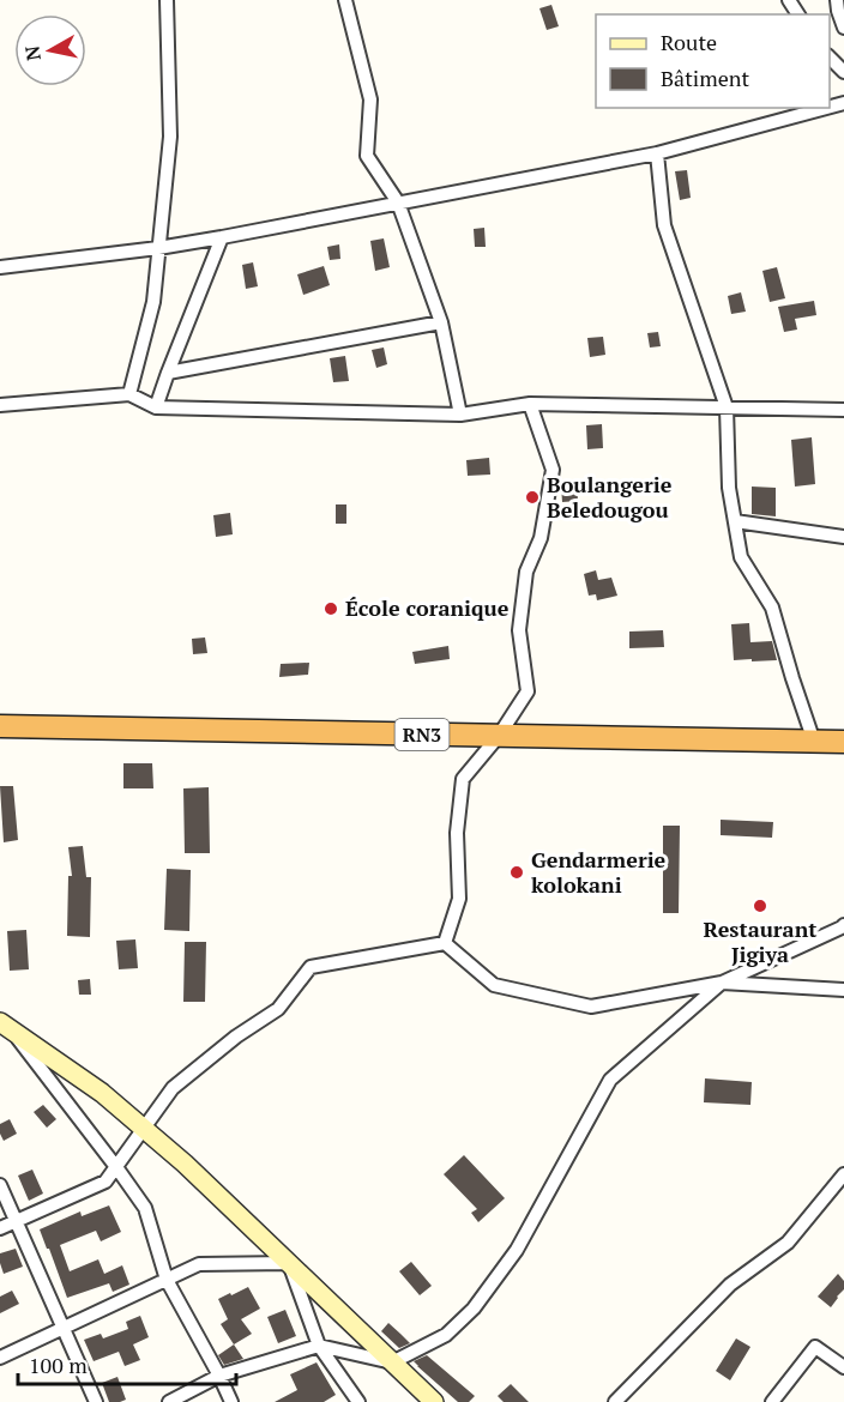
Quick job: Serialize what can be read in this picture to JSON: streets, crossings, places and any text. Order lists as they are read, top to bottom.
{
  "streets": {
    "highway": ["RN3"]
  },
  "places": [
    "Boulangerie Beledougou",
    "École coranique",
    "Gendarmerie kolokani",
    "Restaurant Jigiya"
  ],
  "legend": ["Route", "Bâtiment"],
  "scale_bar": "100 m",
  "north": "left"
}
